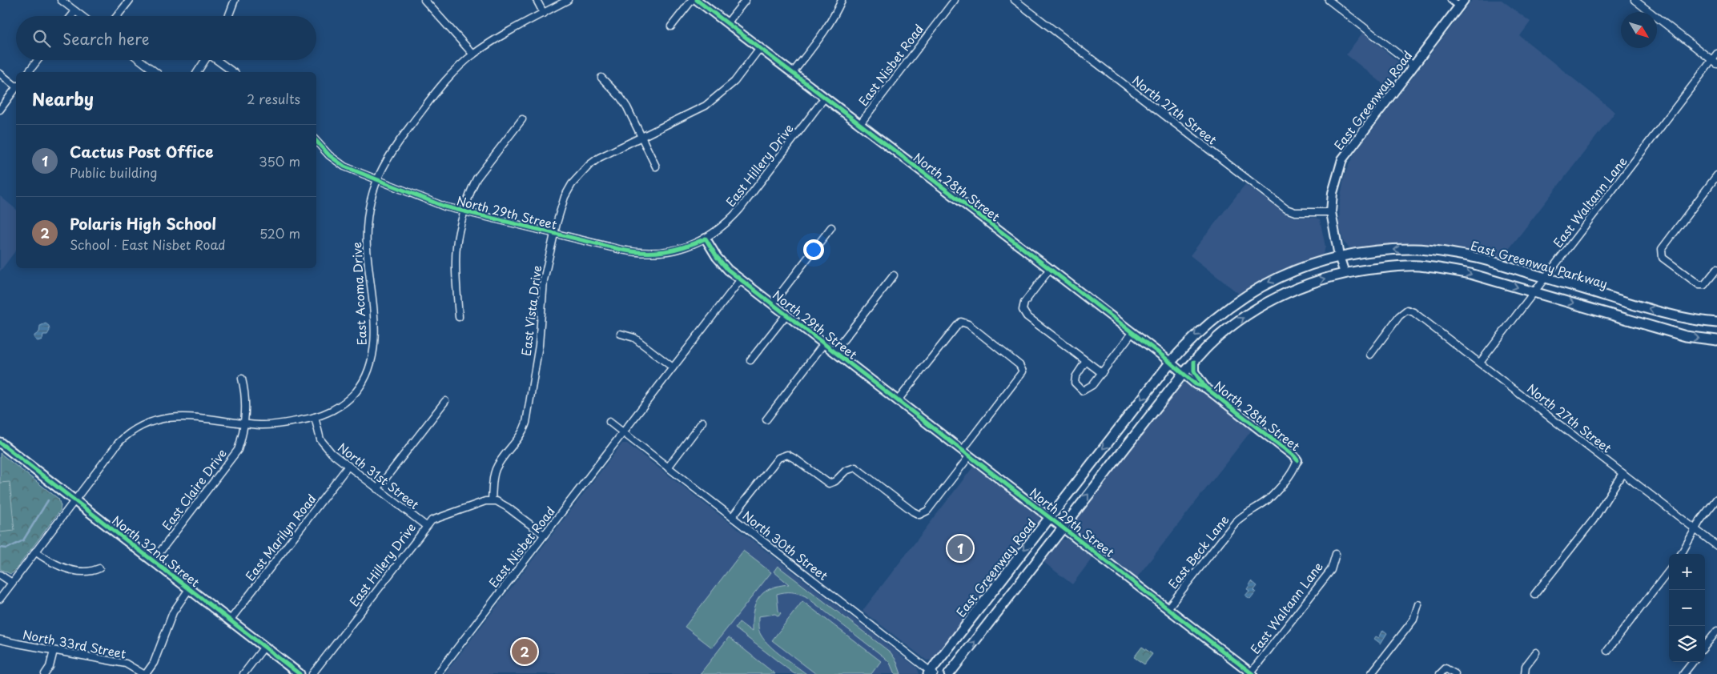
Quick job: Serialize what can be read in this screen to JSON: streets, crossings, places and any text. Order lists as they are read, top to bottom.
{
  "streets": {
    "main road": ["East Greenway Road", "East Greenway Parkway", "North 32nd Street"],
    "street": [
      "East Nisbet Road",
      "North 27th Street",
      "East Hillery Drive",
      "North 28th Street",
      "East Waltann Lane",
      "North 29th Street",
      "East Acoma Drive",
      "East Vista Drive",
      "North 31st Street",
      "East Claire Drive",
      "East Marilyn Road",
      "North 30th Street",
      "East Beck Lane",
      "North 33rd Street"
    ]
  },
  "crossings": [
    ["East Nisbet Road", "North 28th Street"],
    ["East Nisbet Road", "North 29th Street"],
    ["East Nisbet Road", "North 30th Street"],
    ["East Greenway Road", "North 27th Street"],
    ["East Greenway Road", "North 28th Street"],
    ["East Greenway Road", "North 29th Street"],
    ["East Greenway Road", "East Greenway Parkway"],
    ["East Greenway Road", "North 30th Street"],
    ["North 27th Street", "East Waltann Lane"],
    ["East Hillery Drive", "North 28th Street"],
    ["East Hillery Drive", "North 29th Street"],
    ["East Hillery Drive", "East Vista Drive"],
    ["East Hillery Drive", "North 31st Street"],
    ["North 28th Street", "East Greenway Parkway"],
    ["North 28th Street", "East Vista Drive"],
    ["North 28th Street", "East Beck Lane"],
    ["East Waltann Lane", "North 29th Street"],
    ["East Waltann Lane", "East Greenway Parkway"],
    ["North 29th Street", "East Acoma Drive"],
    ["North 29th Street", "East Vista Drive"],
    ["North 29th Street", "East Beck Lane"],
    ["East Acoma Drive", "North 31st Street"],
    ["East Acoma Drive", "East Claire Drive"],
    ["East Acoma Drive", "North 32nd Street"],
    ["North 31st Street", "East Marilyn Road"],
    ["East Claire Drive", "North 32nd Street"],
    ["East Marilyn Road", "North 32nd Street"]
  ],
  "one_way": ["East Greenway Road"],
  "north": "bottom right",
  "page": {
    "search": "Search here",
    "heading": ["Nearby", "2 results"],
    "list": [
      {
        "mark": "1",
        "name": "Cactus Post Office",
        "note": "Public building",
        "value": "350 m"
      },
      {
        "mark": "2",
        "name": "Polaris High School",
        "note": "School · East Nisbet Road",
        "value": "520 m"
      }
    ],
    "pins": ["1", "2"],
    "map_buttons": ["+", "−"]
  }
}
